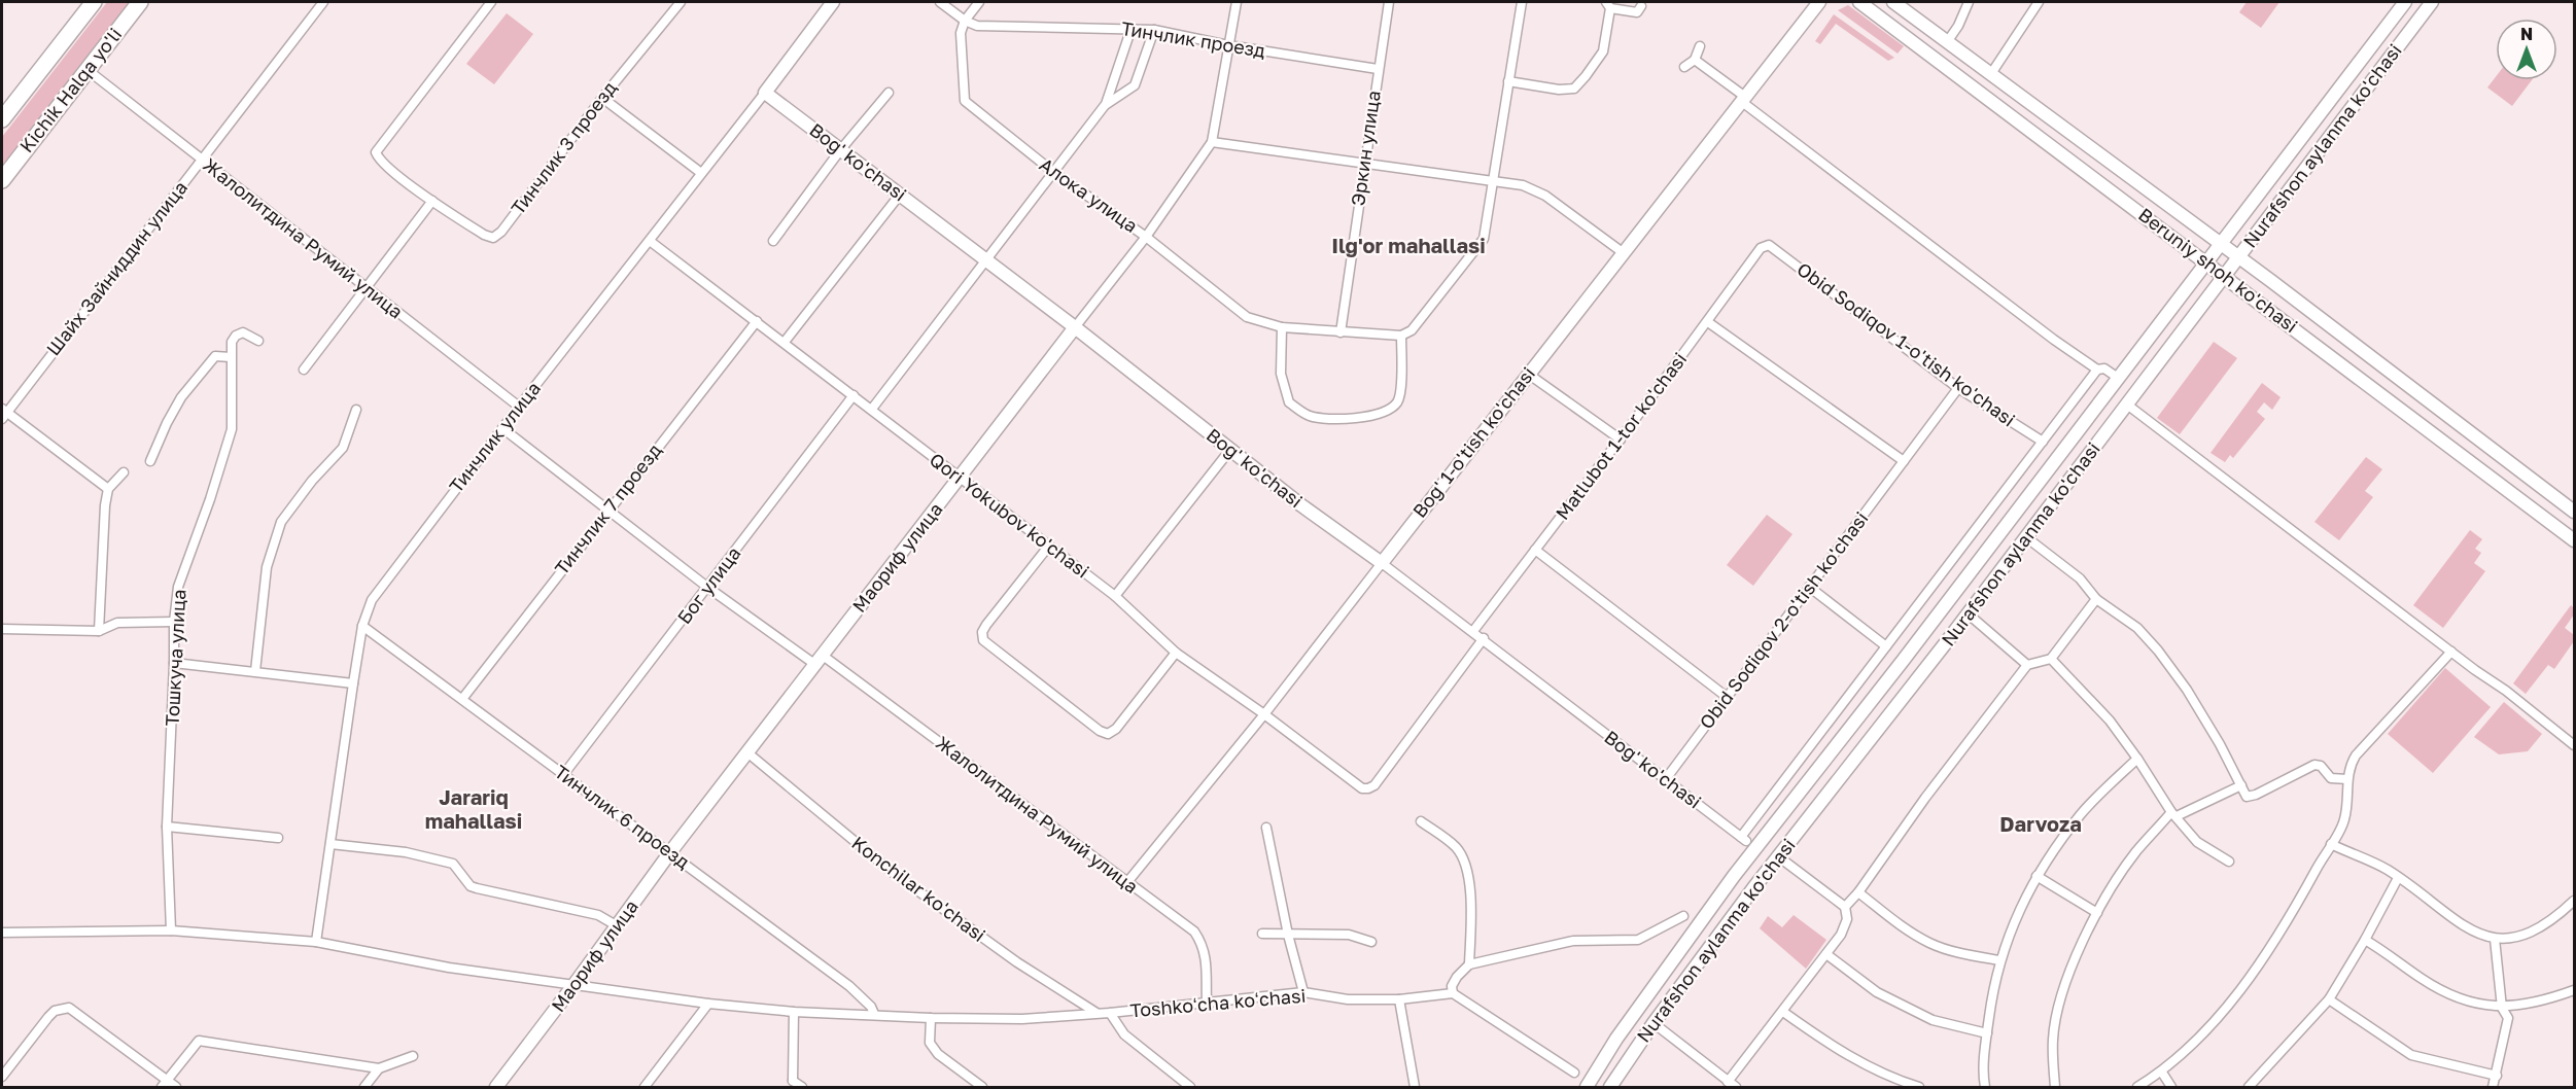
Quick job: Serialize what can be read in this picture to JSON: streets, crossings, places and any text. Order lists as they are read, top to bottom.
{
  "streets": {
    "highway": ["Kichik Halqa yo'li"],
    "main road": [
      "Nurafshon aylanma ko'chasi",
      "Bog' ko'chasi",
      "Beruniy shoh ko'chasi",
      "Тинчлик улица",
      "Bog' 1-o'tish ko'chasi",
      "Маориф улица"
    ],
    "street": [
      "Тинчлик проезд",
      "Тинчлик 3 проезд",
      "Эркин улица",
      "Алока улица",
      "Жалолитдина Румий улица",
      "Шайх Зайниддин улица",
      "Obid Sodiqov 1-o'tish ko'chasi",
      "Matlubot 1-tor ko'chasi",
      "Тинчлик 7 проезд",
      "Qori Yokubov ko'chasi",
      "Бог улица",
      "Obid Sodiqov 2-o'tish ko'chasi",
      "Тошкуча улица",
      "Тинчлик 6 проезд",
      "Konchilar ko'chasi",
      "Toshkoʻcha koʻchasi"
    ]
  },
  "crossings": [
    ["Тинчлик проезд", "Эркин улица"],
    ["Тинчлик проезд", "Алока улица"],
    ["Тинчлик проезд", "Маориф улица"],
    ["Kichik Halqa yo'li", "Жалолитдина Румий улица"],
    ["Nurafshon aylanma ko'chasi", "Beruniy shoh ko'chasi"],
    ["Эркин улица", "Алока улица"],
    ["Bog' ko'chasi", "Matlubot 1-tor ko'chasi"],
    ["Bog' ko'chasi", "Тинчлик улица"],
    ["Bog' ko'chasi", "Bog' 1-o'tish ko'chasi"],
    ["Bog' ko'chasi", "Qori Yokubov ko'chasi"],
    ["Bog' ko'chasi", "Маориф улица"],
    ["Bog' ko'chasi", "Obid Sodiqov 2-o'tish ko'chasi"],
    ["Алока улица", "Маориф улица"],
    ["Жалолитдина Румий улица", "Шайх Зайниддин улица"],
    ["Жалолитдина Румий улица", "Тинчлик улица"],
    ["Жалолитдина Румий улица", "Bog' 1-o'tish ko'chasi"],
    ["Жалолитдина Румий улица", "Тинчлик 7 проезд"],
    ["Жалолитдина Румий улица", "Маориф улица"],
    ["Жалолитдина Румий улица", "Бог улица"],
    ["Жалолитдина Румий улица", "Toshkoʻcha koʻchasi"],
    ["Obid Sodiqov 1-o'tish ko'chasi", "Matlubot 1-tor ko'chasi"],
    ["Obid Sodiqov 1-o'tish ko'chasi", "Obid Sodiqov 2-o'tish ko'chasi"],
    ["Тинчлик улица", "Qori Yokubov ko'chasi"],
    ["Тинчлик улица", "Тинчлик 6 проезд"],
    ["Тинчлик улица", "Toshkoʻcha koʻchasi"],
    ["Bog' 1-o'tish ko'chasi", "Qori Yokubov ko'chasi"],
    ["Тинчлик 7 проезд", "Qori Yokubov ko'chasi"],
    ["Тинчлик 7 проезд", "Тинчлик 6 проезд"],
    ["Qori Yokubov ko'chasi", "Маориф улица"],
    ["Qori Yokubov ko'chasi", "Бог улица"],
    ["Маориф улица", "Тинчлик 6 проезд"],
    ["Маориф улица", "Konchilar ko'chasi"],
    ["Маориф улица", "Toshkoʻcha koʻchasi"],
    ["Бог улица", "Тинчлик 6 проезд"],
    ["Тошкуча улица", "Toshkoʻcha koʻchasi"],
    ["Тинчлик 6 проезд", "Toshkoʻcha koʻchasi"],
    ["Konchilar ko'chasi", "Toshkoʻcha koʻchasi"]
  ],
  "districts": ["Ilg'or mahallasi", "Jarariq mahallasi", "Darvoza"],
  "north": "top"
}
